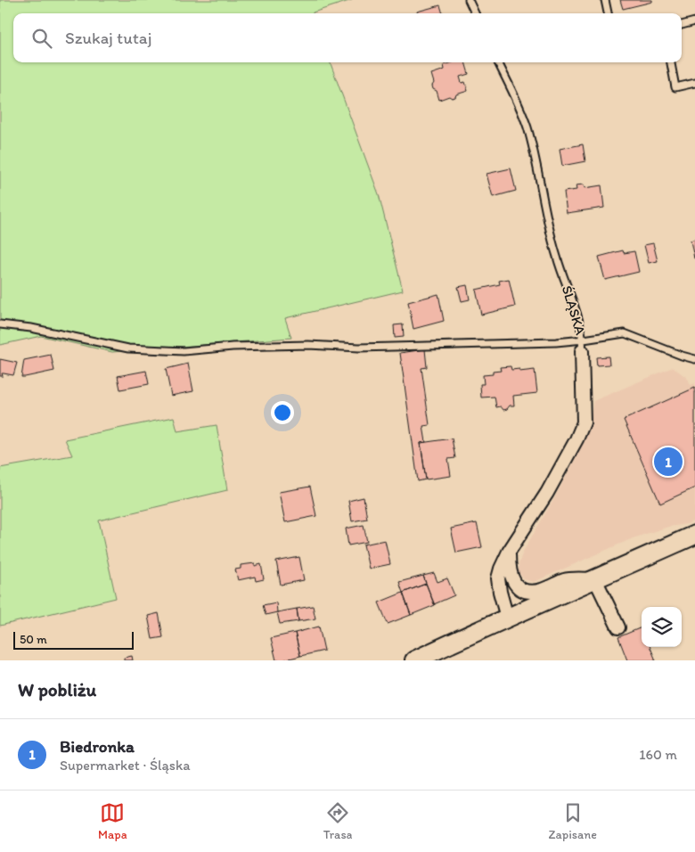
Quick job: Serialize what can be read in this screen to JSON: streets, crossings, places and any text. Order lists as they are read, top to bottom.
{
  "streets": {
    "street": ["ŚLĄSKA"]
  },
  "scale_bar": "50 m",
  "page": {
    "search": "Szukaj tutaj",
    "pins": "1",
    "scale": "50 m",
    "heading": "W pobliżu",
    "list": [
      {
        "mark": "1",
        "name": "Biedronka",
        "note": "Supermarket · Śląska",
        "value": "160 m"
      }
    ],
    "nav": ["Mapa", "Trasa", "Zapisane"]
  }
}
